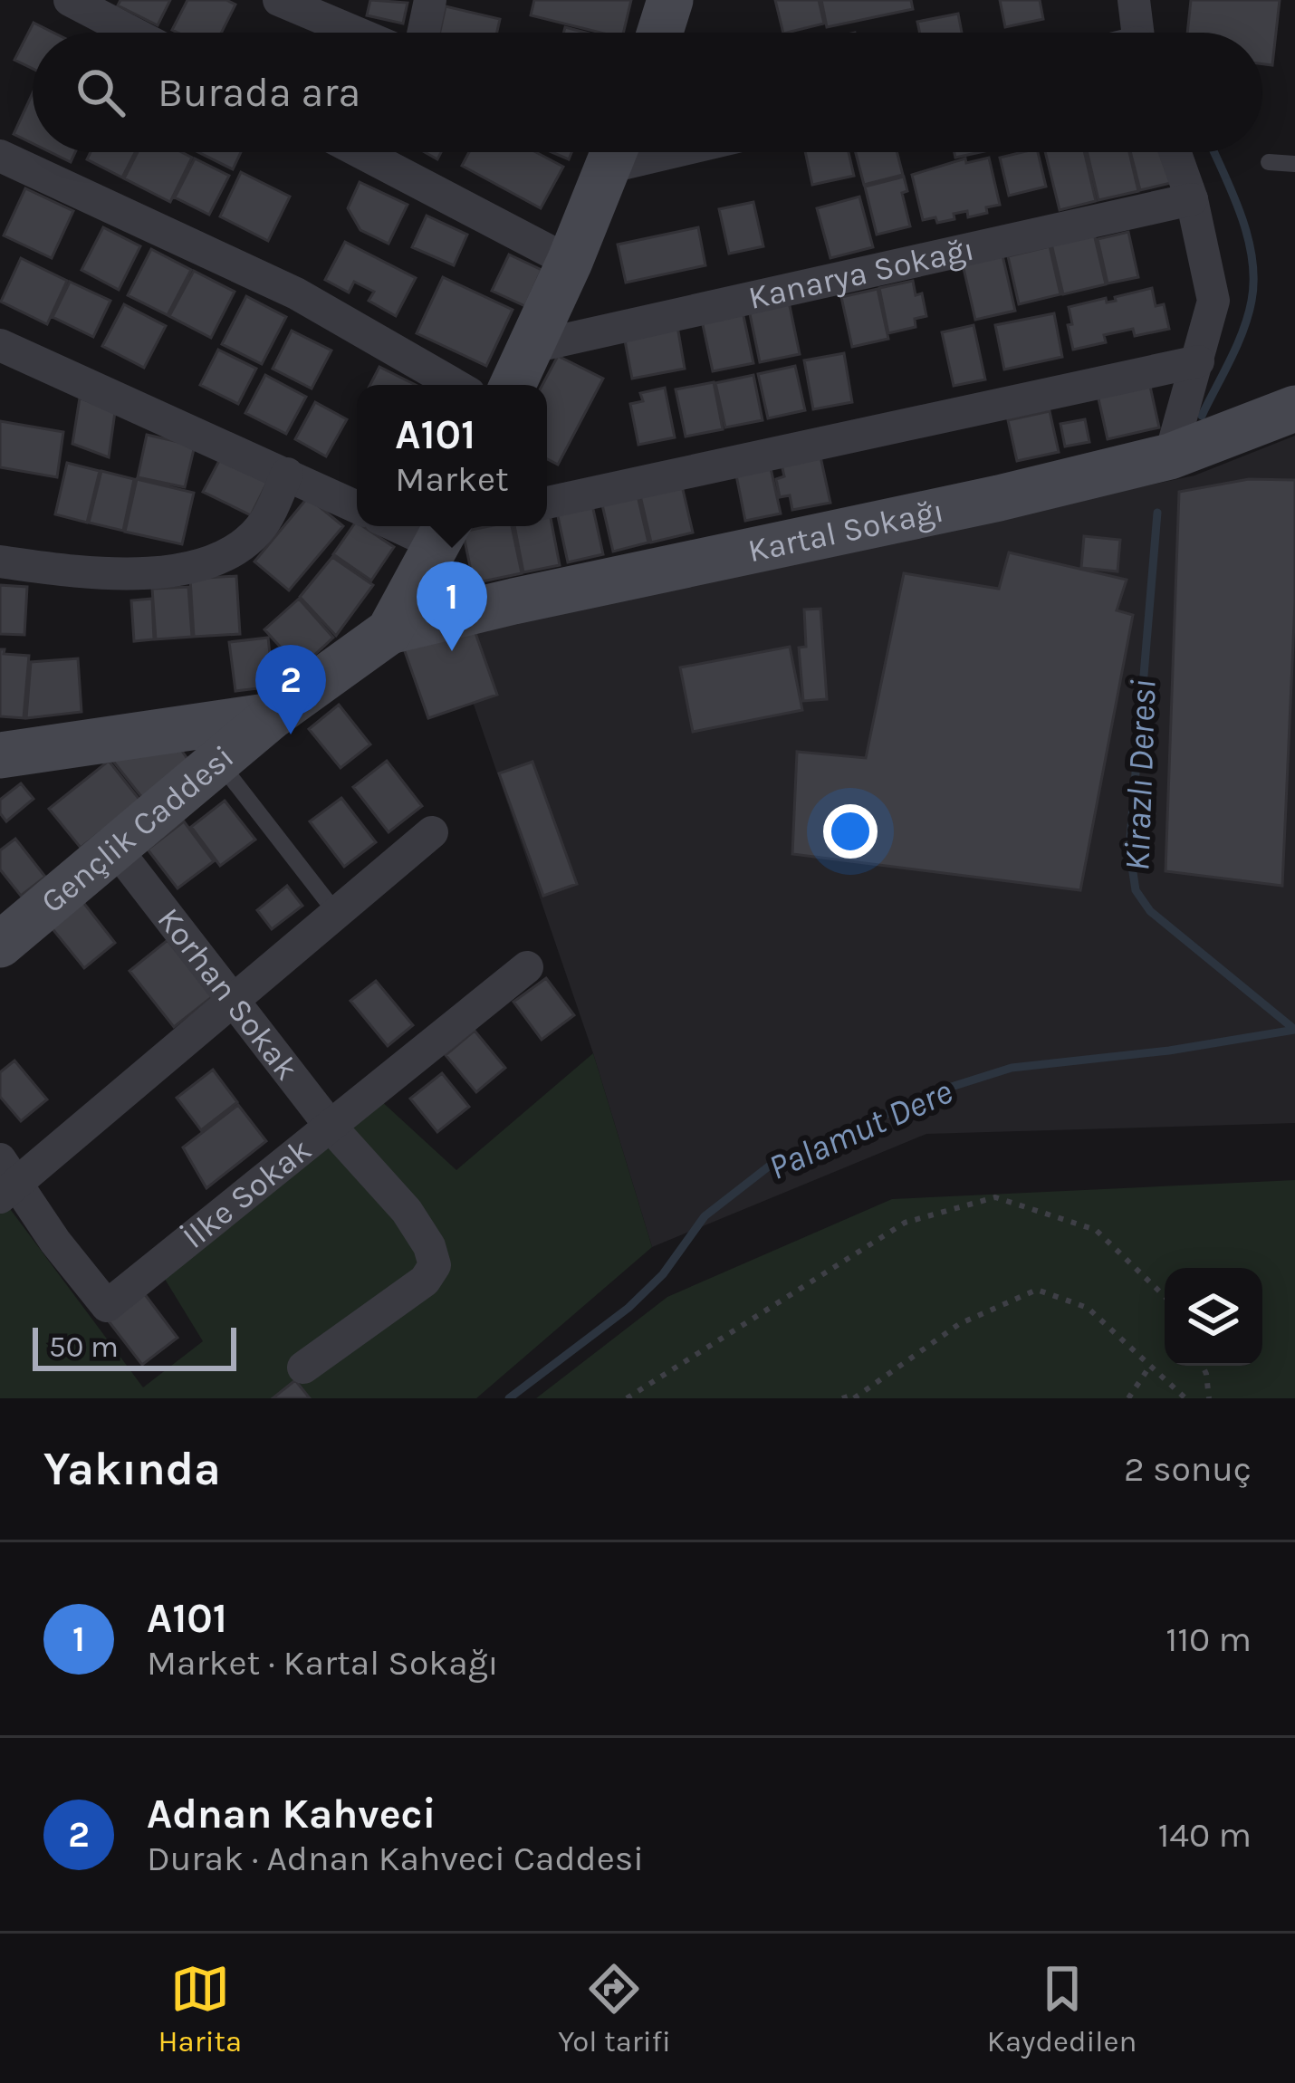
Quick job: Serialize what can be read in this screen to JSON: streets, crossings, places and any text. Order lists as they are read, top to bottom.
{
  "streets": {
    "main road": ["Kartal Sokağı", "Gençlik Caddesi"],
    "street": ["Kanarya Sokağı", "Korhan Sokak", "İlke Sokak"]
  },
  "crossings": [
    ["Kartal Sokağı", "Gençlik Caddesi"],
    ["Gençlik Caddesi", "Korhan Sokak"],
    ["Korhan Sokak", "İlke Sokak"]
  ],
  "water": ["Kirazlı Deresi", "Palamut Dere"],
  "scale_bar": "50 m",
  "page": {
    "search": "Burada ara",
    "popup": ["A101", "Market"],
    "pins": ["1", "2"],
    "scale": "50 m",
    "heading": ["Yakında", "2 sonuç"],
    "list": [
      {
        "mark": "1",
        "name": "A101",
        "note": "Market · Kartal Sokağı",
        "value": "110 m"
      },
      {
        "mark": "2",
        "name": "Adnan Kahveci",
        "note": "Durak · Adnan Kahveci Caddesi",
        "value": "140 m"
      }
    ],
    "nav": ["Harita", "Yol tarifi", "Kaydedilen"]
  }
}
